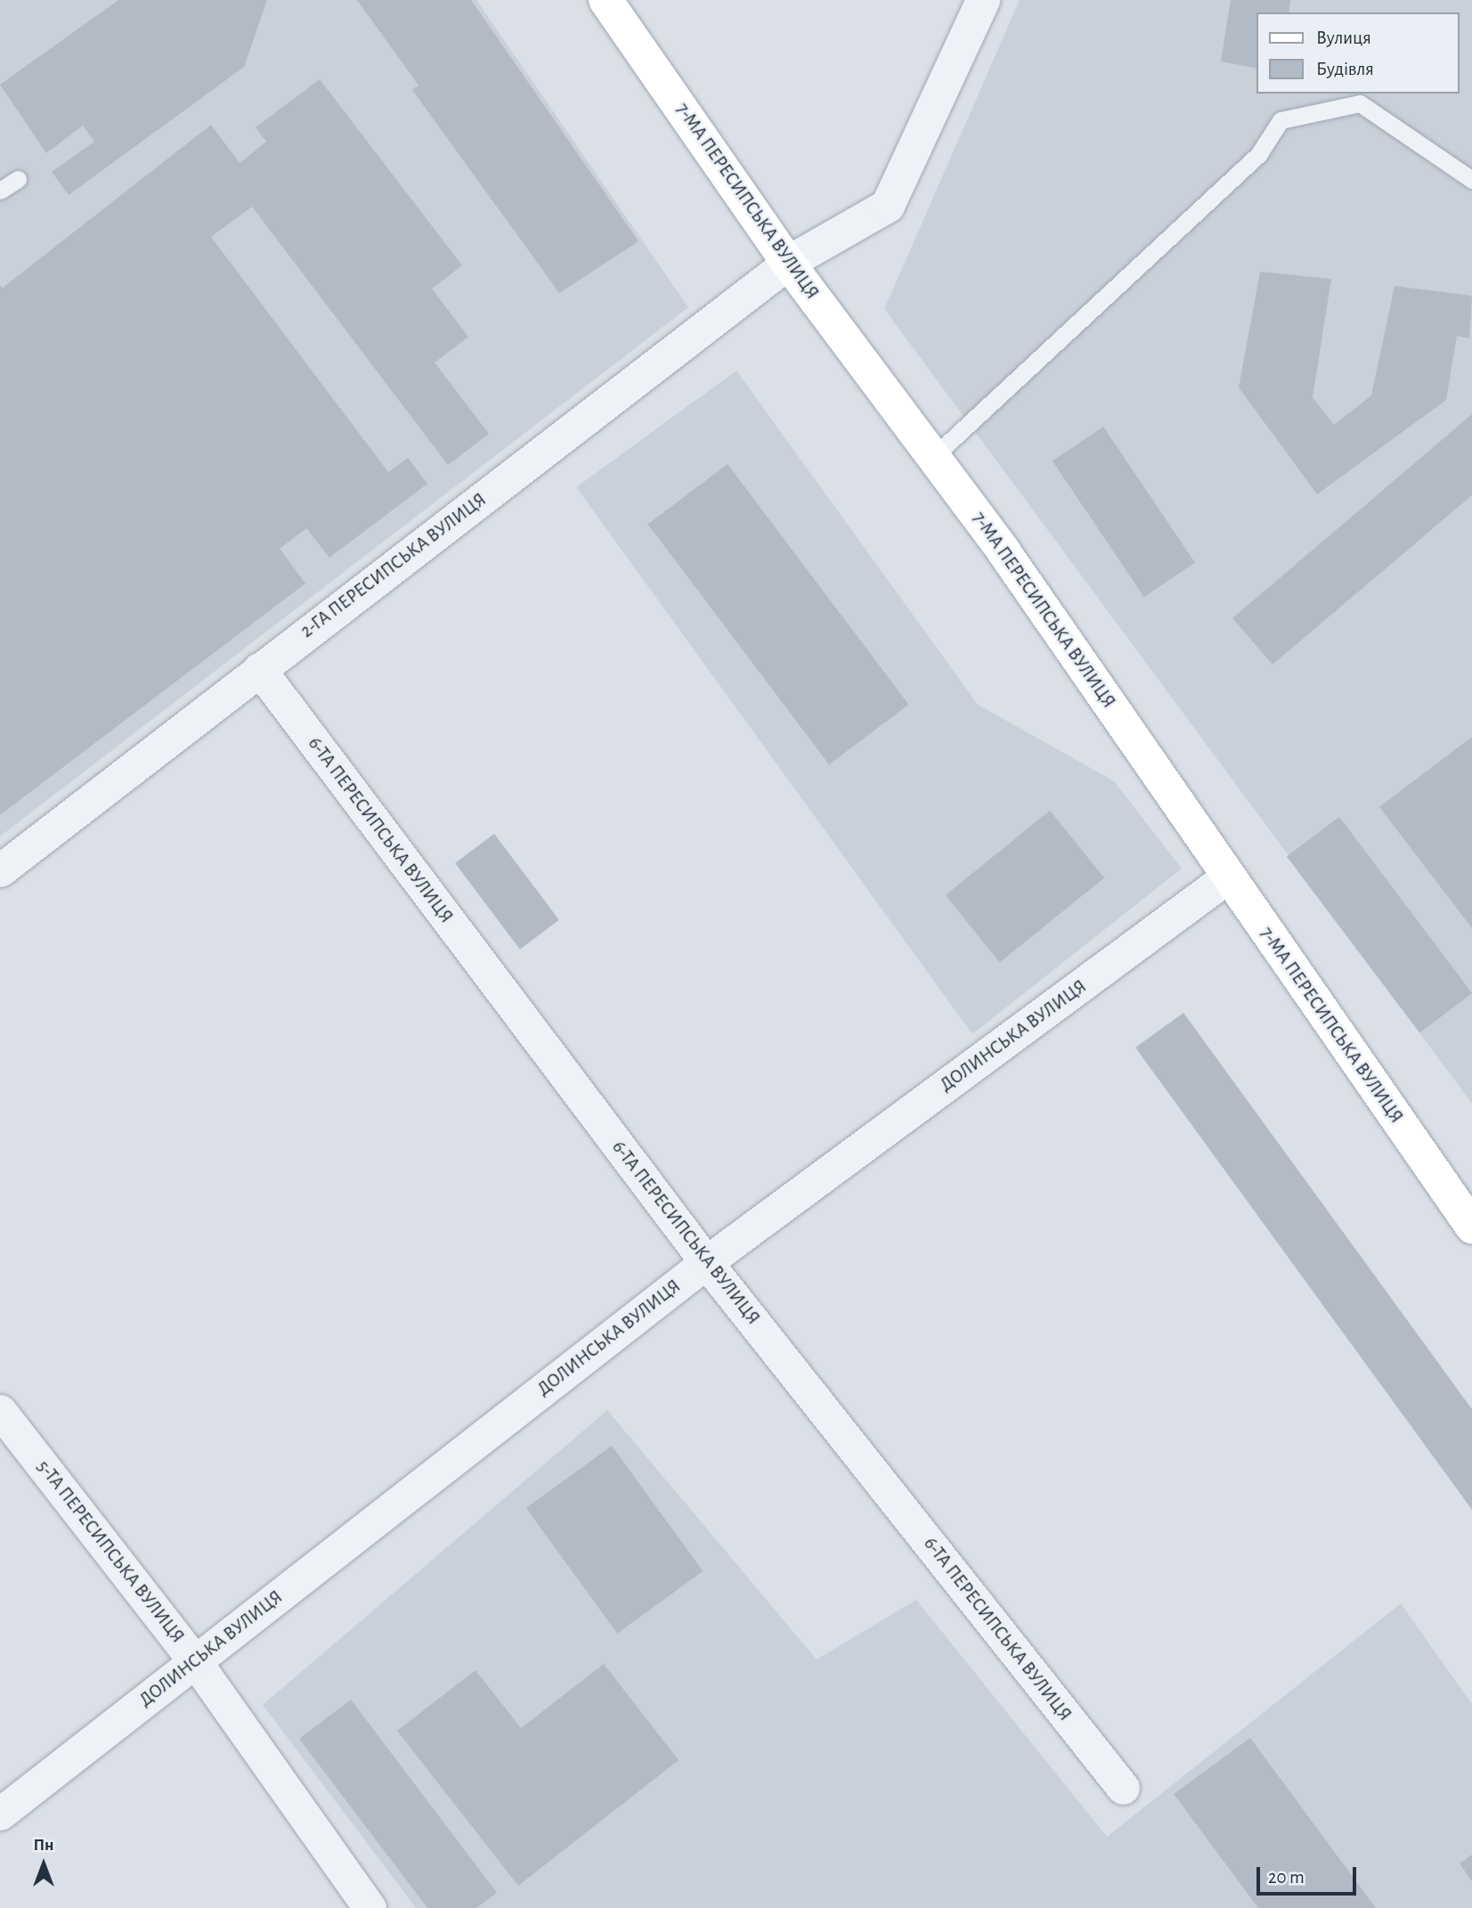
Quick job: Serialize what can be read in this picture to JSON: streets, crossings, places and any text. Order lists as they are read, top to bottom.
{
  "streets": {
    "main road": ["7-МА ПЕРЕСИПСЬКА ВУЛИЦЯ"],
    "street": [
      "2-ГА ПЕРЕСИПСЬКА ВУЛИЦЯ",
      "6-ТА ПЕРЕСИПСЬКА ВУЛИЦЯ",
      "ДОЛИНСЬКА ВУЛИЦЯ",
      "5-ТА ПЕРЕСИПСЬКА ВУЛИЦЯ"
    ]
  },
  "crossings": [
    ["7-МА ПЕРЕСИПСЬКА ВУЛИЦЯ", "2-ГА ПЕРЕСИПСЬКА ВУЛИЦЯ"],
    ["7-МА ПЕРЕСИПСЬКА ВУЛИЦЯ", "ДОЛИНСЬКА ВУЛИЦЯ"],
    ["2-ГА ПЕРЕСИПСЬКА ВУЛИЦЯ", "6-ТА ПЕРЕСИПСЬКА ВУЛИЦЯ"],
    ["6-ТА ПЕРЕСИПСЬКА ВУЛИЦЯ", "ДОЛИНСЬКА ВУЛИЦЯ"],
    ["ДОЛИНСЬКА ВУЛИЦЯ", "5-ТА ПЕРЕСИПСЬКА ВУЛИЦЯ"]
  ],
  "legend": ["Вулиця", "Будівля"],
  "scale_bar": "20 m",
  "north": "top"
}
